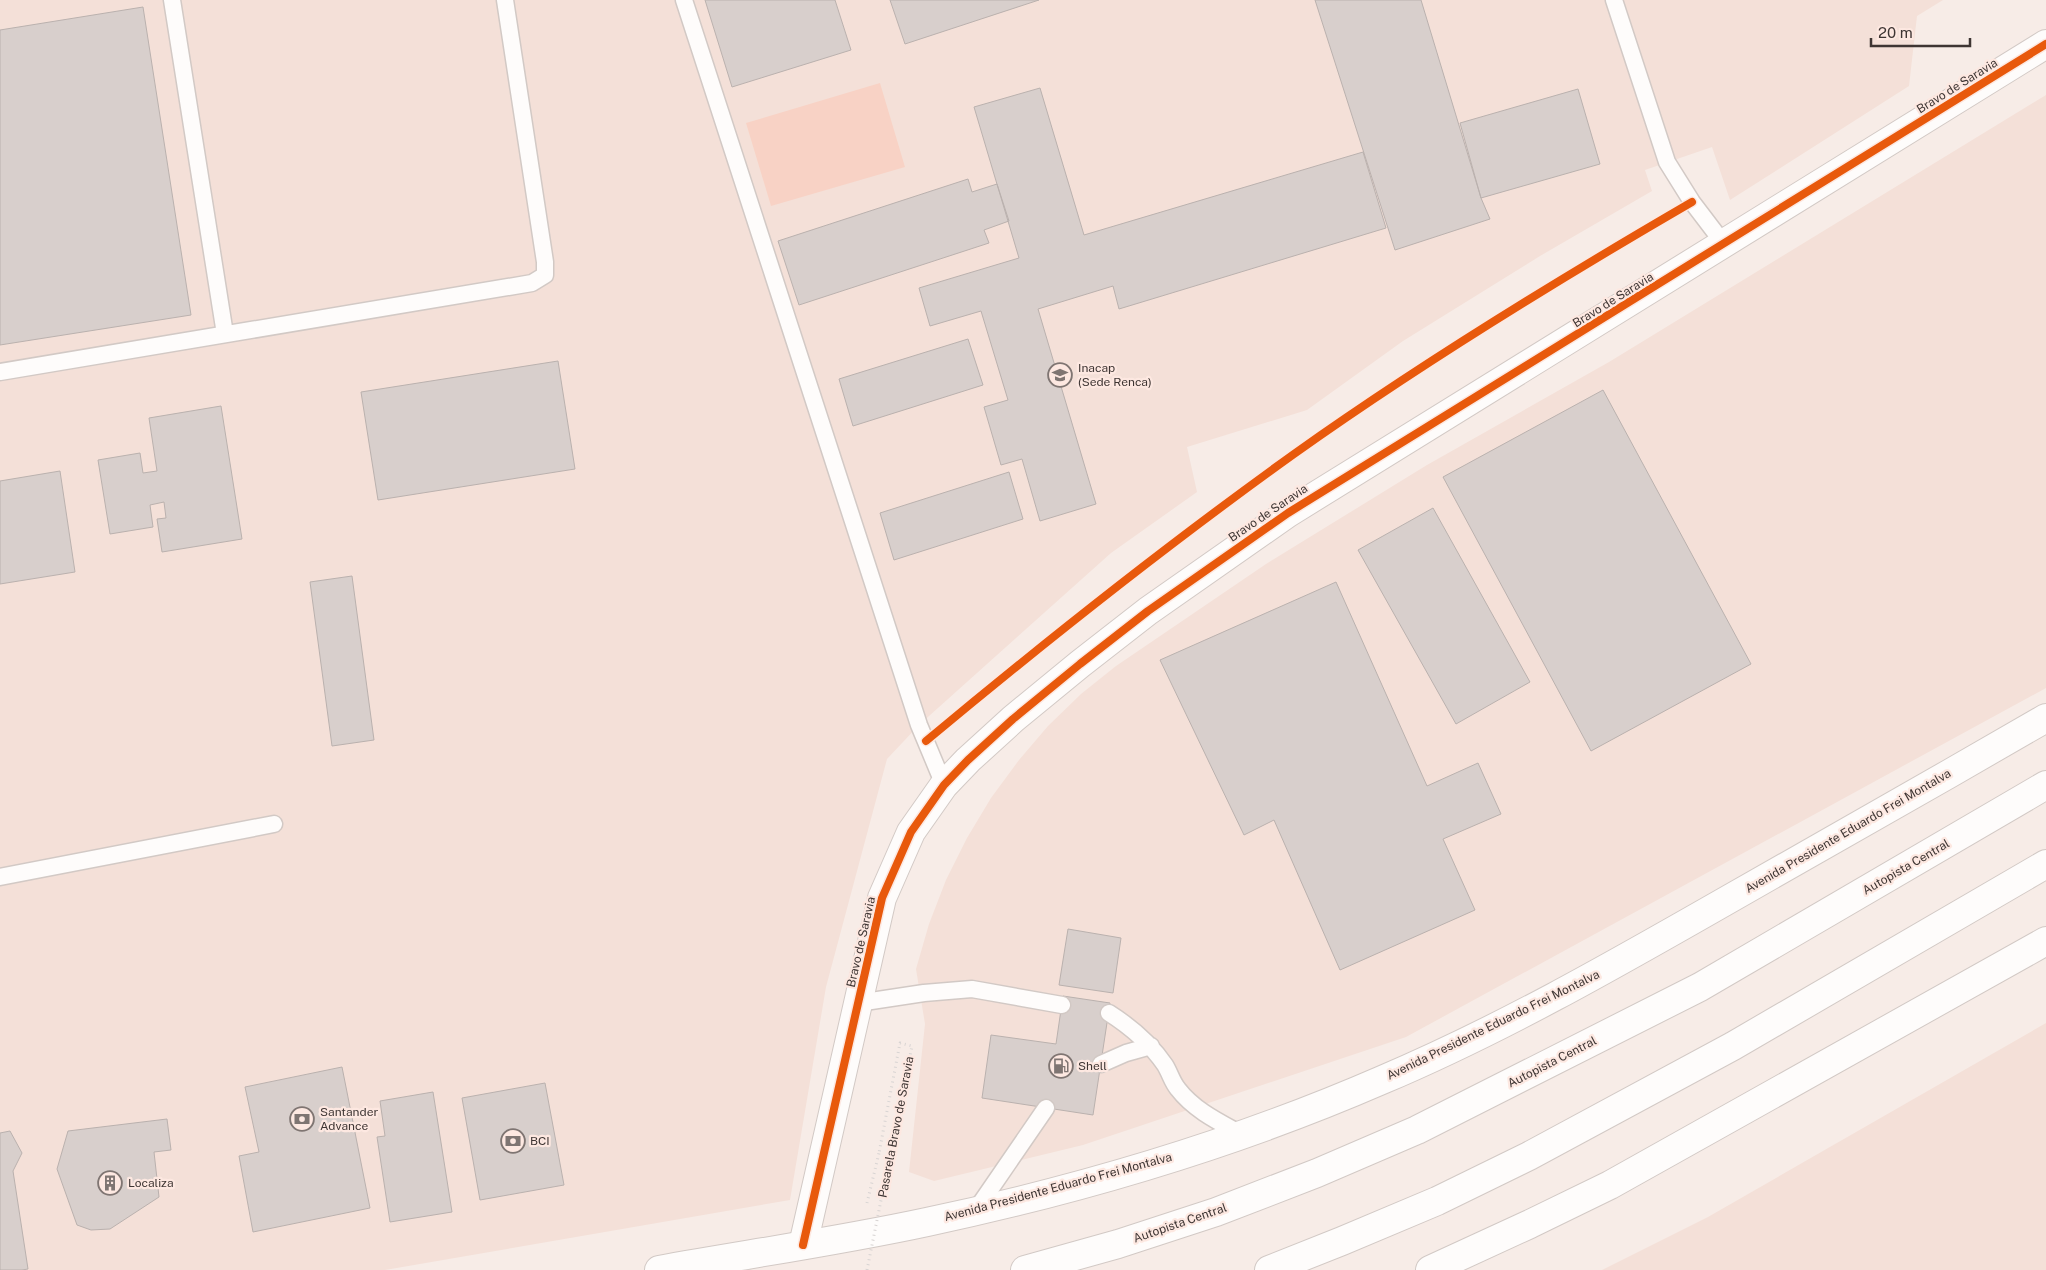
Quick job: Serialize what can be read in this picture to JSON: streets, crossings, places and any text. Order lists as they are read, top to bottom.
{
  "streets": {
    "main road": ["Bravo de Saravia", "Avenida Presidente Eduardo Frei Montalva", "Autopista Central"],
    "path": ["Pasarela Bravo de Saravia"]
  },
  "crossings": [
    ["Bravo de Saravia", "Avenida Presidente Eduardo Frei Montalva"],
    ["Avenida Presidente Eduardo Frei Montalva", "Pasarela Bravo de Saravia"]
  ],
  "places": {
    "school or university": ["Inacap (Sede Renca)"],
    "fuel station": ["Shell"],
    "bank": ["Santander Advance", "BCI"],
    "building": ["Localiza"]
  },
  "scale_bar": "20 m"
}
